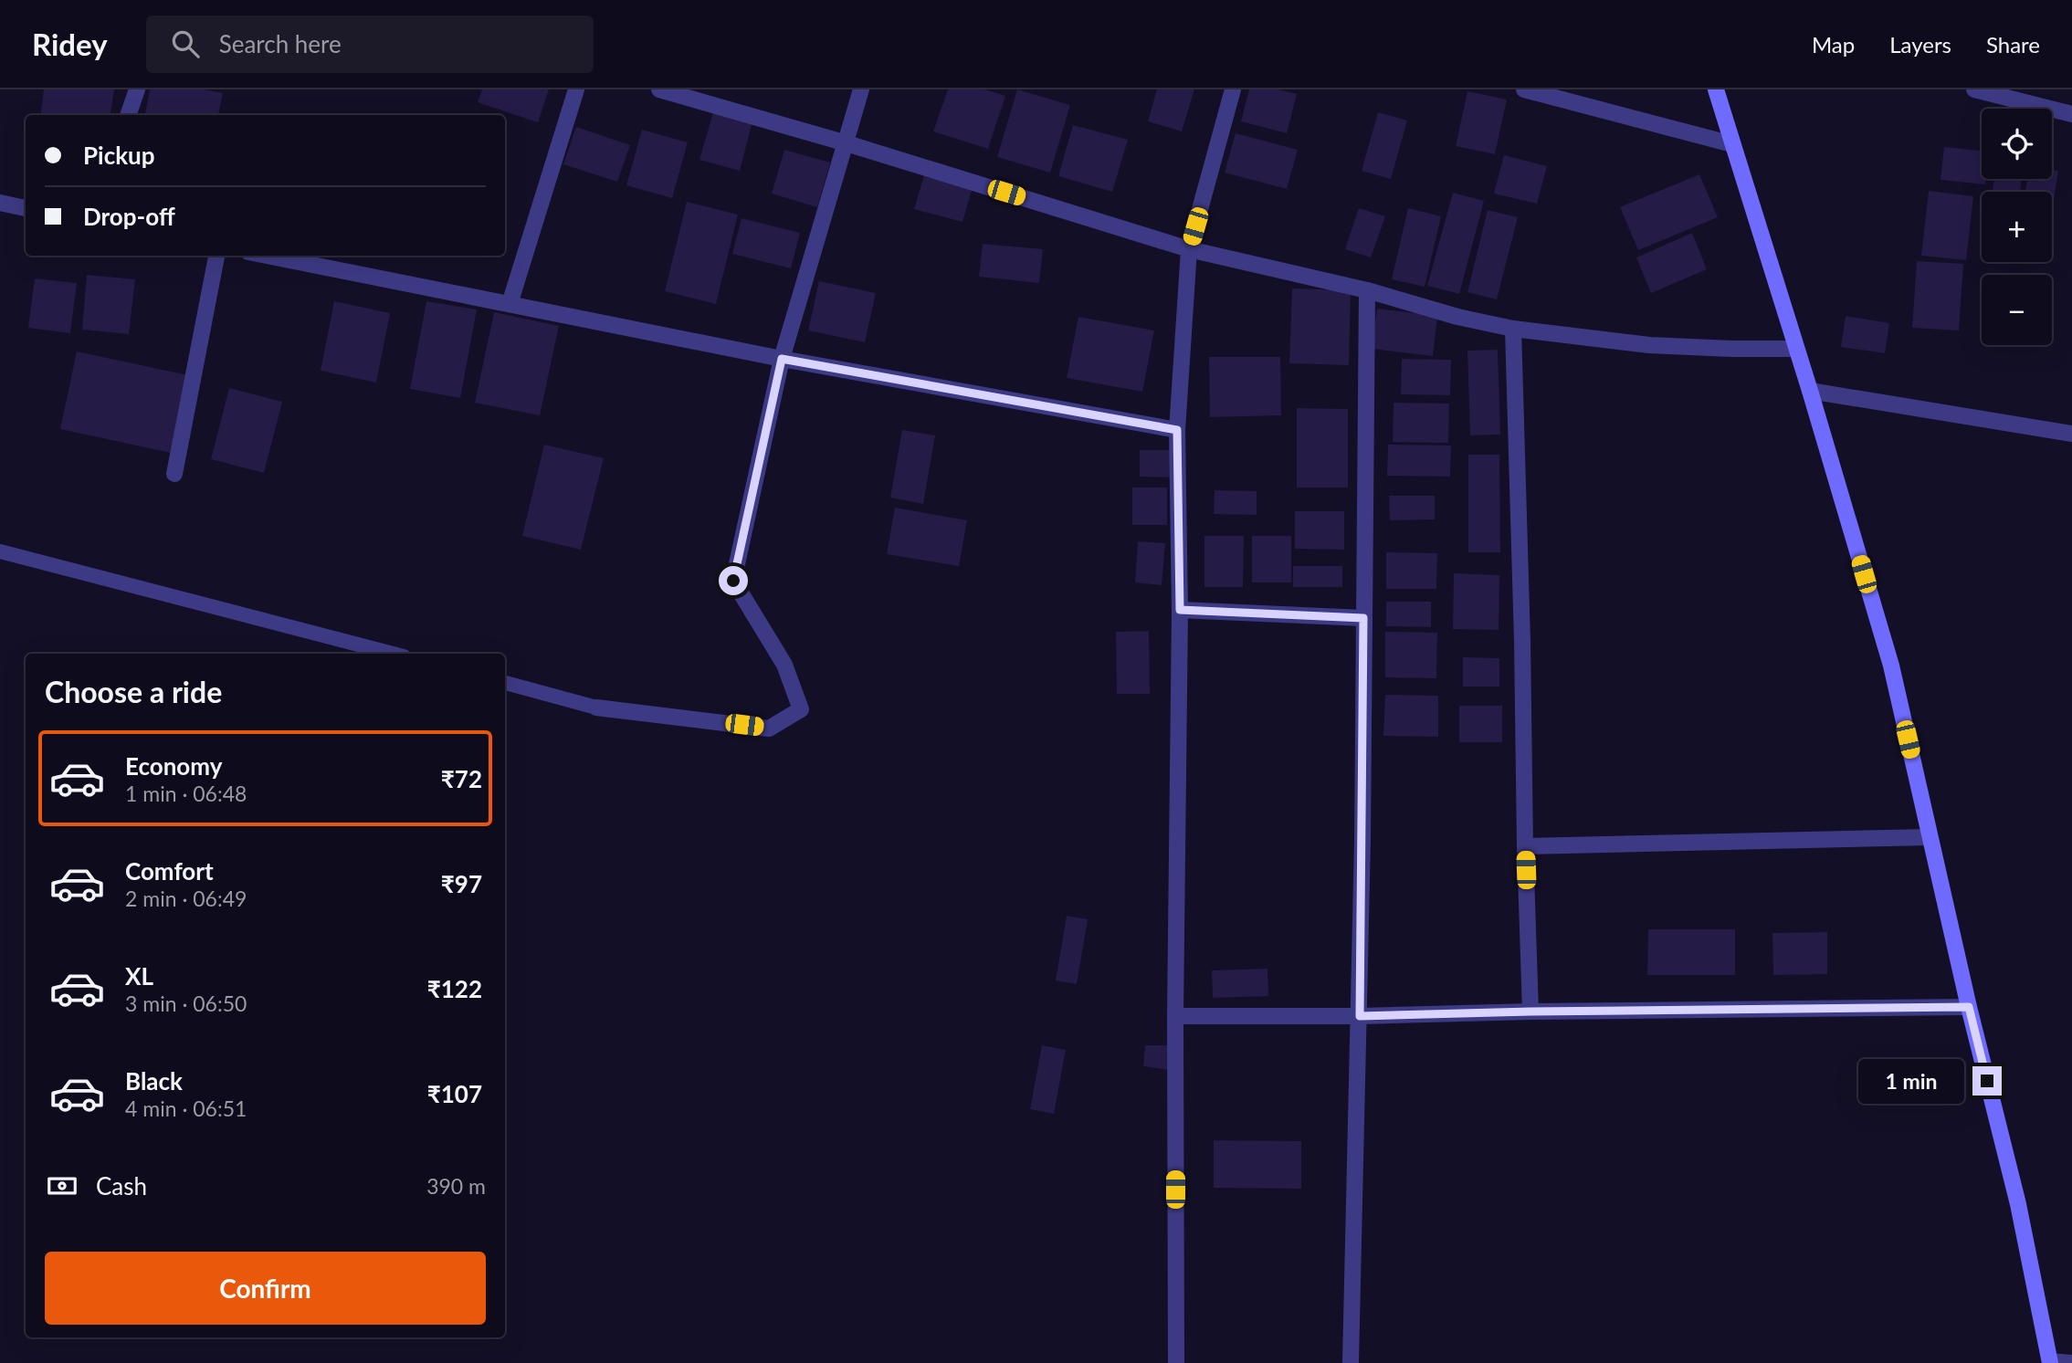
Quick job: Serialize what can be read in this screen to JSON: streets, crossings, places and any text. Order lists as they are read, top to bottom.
{
  "page": {
    "header": "Ridey",
    "search": "Search here",
    "nav": ["Map", "Layers", "Share"],
    "map_buttons": ["+", "−"],
    "banner": ["Pickup", "Drop-off"],
    "heading": "Choose a ride",
    "list": [
      {
        "name": "Economy",
        "note": "1 min · 06:48",
        "value": "₹72"
      },
      {
        "name": "Comfort",
        "note": "2 min · 06:49",
        "value": "₹97"
      },
      {
        "name": "XL",
        "note": "3 min · 06:50",
        "value": "₹122"
      },
      {
        "name": "Black",
        "note": "4 min · 06:51",
        "value": "₹107"
      }
    ],
    "bubble": "1 min",
    "pay": ["Cash", "390 m"],
    "buttons": "Confirm"
  }
}
